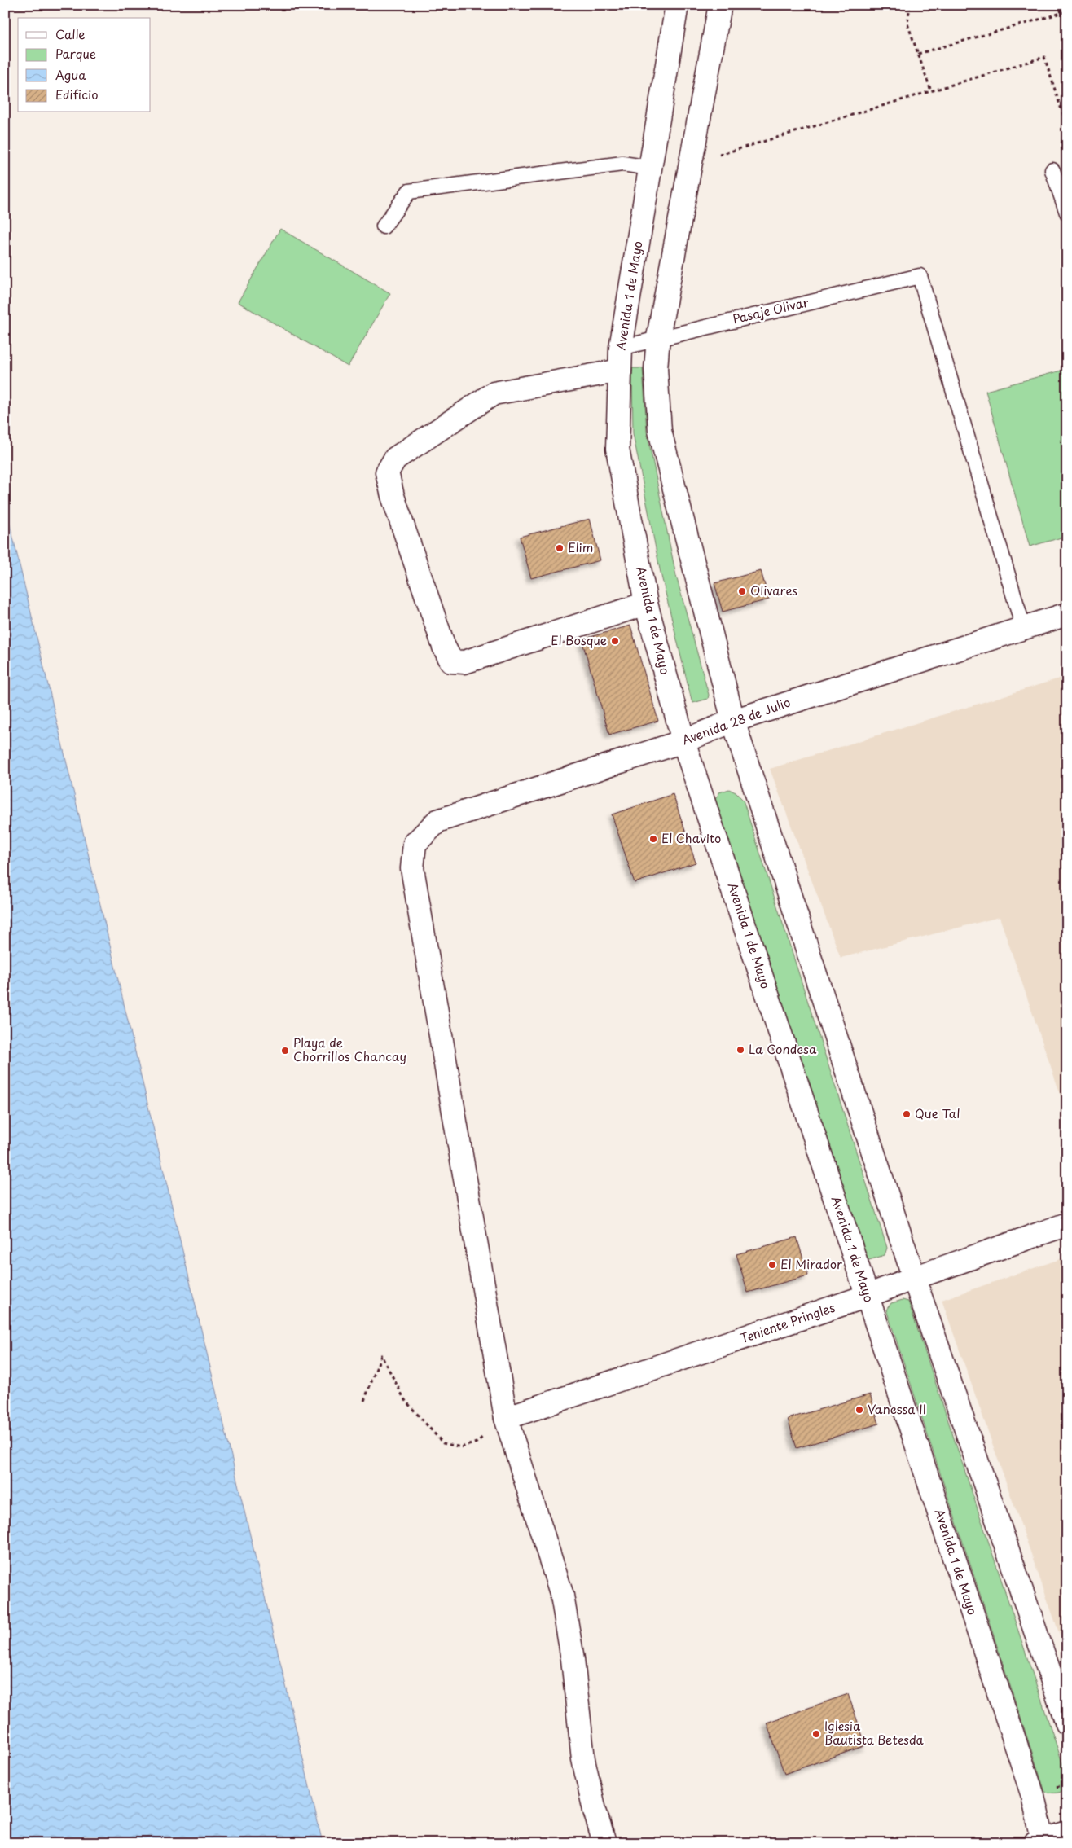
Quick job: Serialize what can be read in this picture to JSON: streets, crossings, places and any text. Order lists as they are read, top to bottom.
{
  "streets": {
    "street": ["Avenida 1 de Mayo", "Avenida 28 de Julio", "Teniente Pringles"],
    "lane": ["Pasaje Olivar"]
  },
  "crossings": [
    ["Avenida 1 de Mayo", "Pasaje Olivar"],
    ["Avenida 1 de Mayo", "Avenida 28 de Julio"],
    ["Avenida 1 de Mayo", "Teniente Pringles"],
    ["Pasaje Olivar", "Avenida 28 de Julio"],
    ["Avenida 28 de Julio", "Teniente Pringles"]
  ],
  "places": [
    "Elim",
    "Olivares",
    "El Bosque",
    "El Chavito",
    "La Condesa",
    "Playa de Chorrillos Chancay",
    "Que Tal",
    "El Mirador",
    "Vanessa II",
    "Iglesia Bautista Betesda"
  ],
  "legend": [
    "Calle",
    "Parque",
    "Agua",
    "Edificio"
  ]
}
